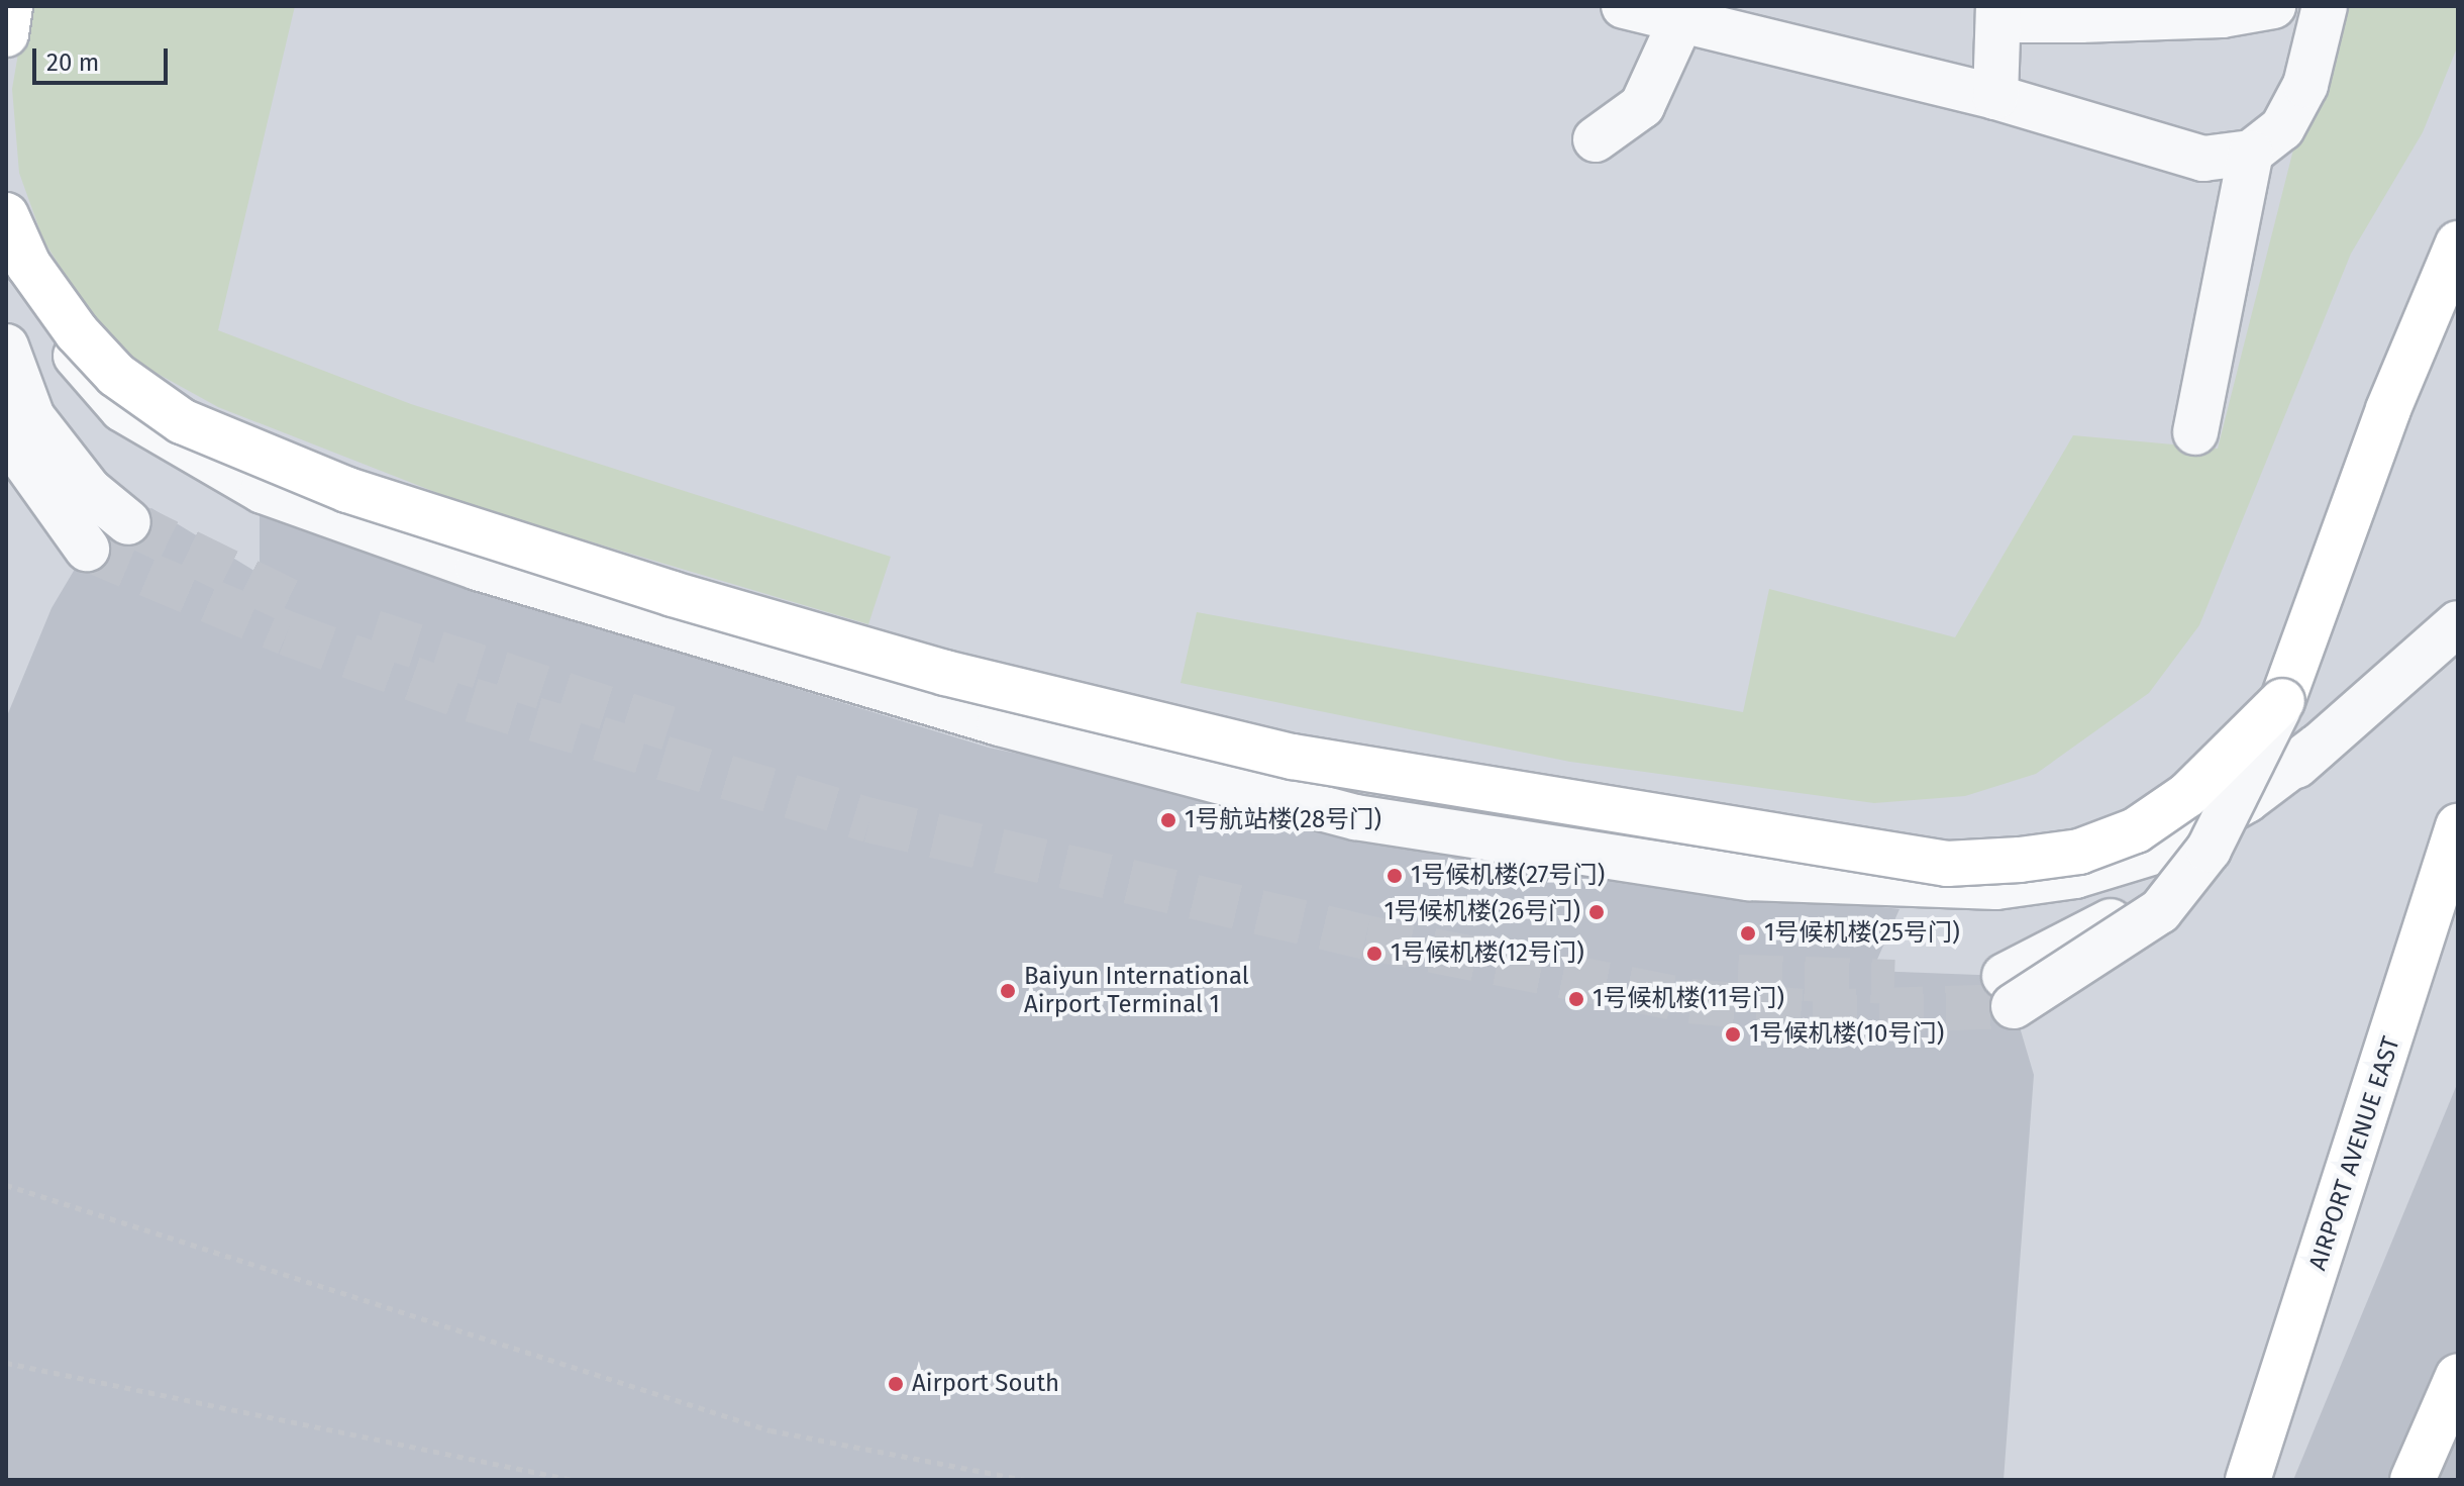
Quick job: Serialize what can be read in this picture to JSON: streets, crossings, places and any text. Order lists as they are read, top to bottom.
{
  "streets": {
    "main road": ["AIRPORT AVENUE EAST"]
  },
  "places": [
    "1号航站楼(28号门)",
    "1号候机楼(27号门)",
    "1号候机楼(26号门)",
    "1号候机楼(25号门)",
    "1号候机楼(12号门)",
    "Baiyun International Airport Terminal 1",
    "1号候机楼(11号门)",
    "1号候机楼(10号门)",
    "Airport South"
  ],
  "scale_bar": "20 m"
}
